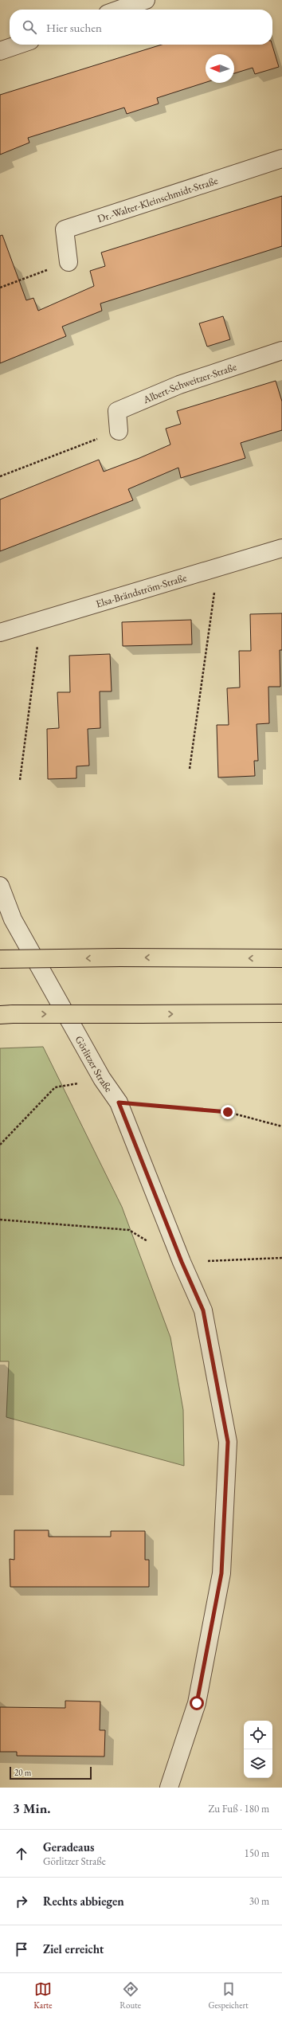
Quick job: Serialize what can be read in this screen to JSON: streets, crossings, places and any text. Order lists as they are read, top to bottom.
{
  "streets": {
    "street": [
      "Dr.-Walter-Kleinschmidt-Straße",
      "Albert-Schweitzer-Straße",
      "Elsa-Brändström-Straße",
      "Görlitzer Straße"
    ]
  },
  "scale_bar": "20 m",
  "north": "left",
  "page": {
    "search": "Hier suchen",
    "scale": "20 m",
    "heading": ["3 Min.", "Zu Fuß · 180 m"],
    "list": [
      ["Geradeaus", "Görlitzer Straße", "150 m"],
      ["Rechts abbiegen", "30 m"],
      "Ziel erreicht"
    ],
    "nav": ["Karte", "Route", "Gespeichert"]
  }
}
